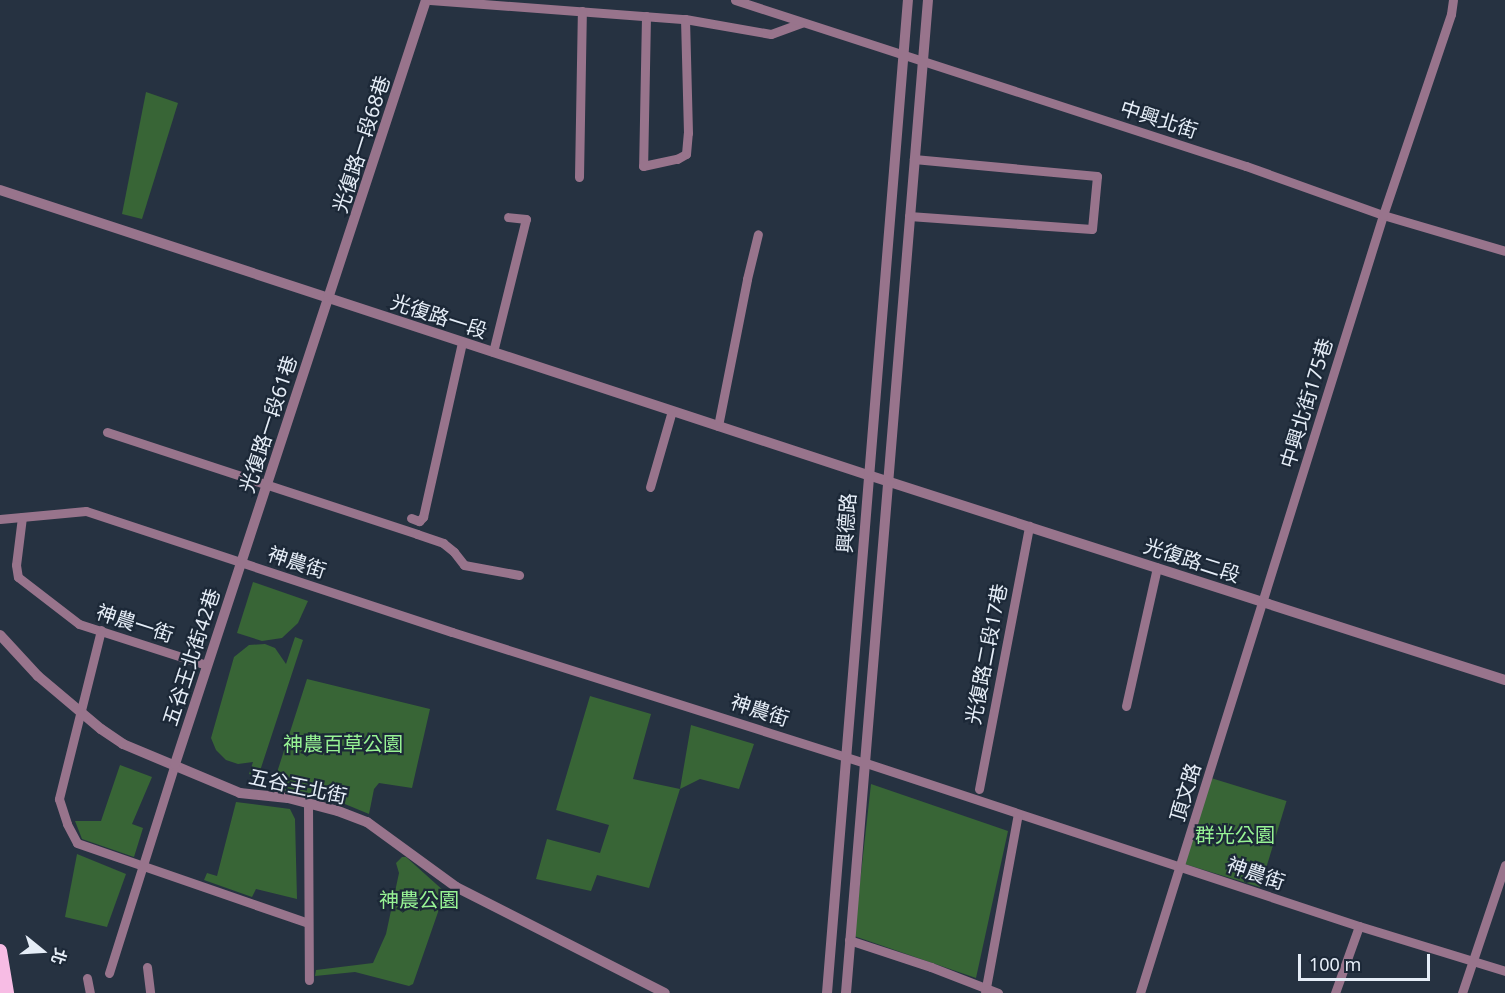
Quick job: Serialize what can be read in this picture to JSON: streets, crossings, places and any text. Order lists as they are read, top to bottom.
{
  "streets": {
    "street": [
      "中興北街",
      "光復路一段68巷",
      "光復路一段",
      "中興北街175巷",
      "光復路一段61巷",
      "興德路",
      "光復路二段",
      "神農街",
      "神農一街",
      "光復路二段17巷",
      "五谷王北街42巷",
      "五谷王北街",
      "頂文路"
    ]
  },
  "crossings": [
    ["中興北街", "中興北街175巷"],
    ["中興北街", "興德路"],
    ["光復路一段68巷", "光復路一段"],
    ["光復路一段68巷", "光復路一段61巷"],
    ["光復路一段", "光復路一段61巷"],
    ["光復路一段", "興德路"],
    ["光復路一段", "光復路二段"],
    ["中興北街175巷", "光復路二段"],
    ["中興北街175巷", "頂文路"],
    ["光復路一段61巷", "神農街"],
    ["光復路一段61巷", "五谷王北街42巷"],
    ["興德路", "光復路二段"],
    ["興德路", "神農街"],
    ["光復路二段", "光復路二段17巷"],
    ["光復路二段", "頂文路"],
    ["神農街", "神農一街"],
    ["神農街", "五谷王北街42巷"],
    ["神農街", "頂文路"],
    ["神農一街", "五谷王北街42巷"],
    ["五谷王北街42巷", "五谷王北街"]
  ],
  "parks": ["神農百草公園", "群光公園", "神農公園"],
  "scale_bar": "100 m",
  "north": "right"
}
